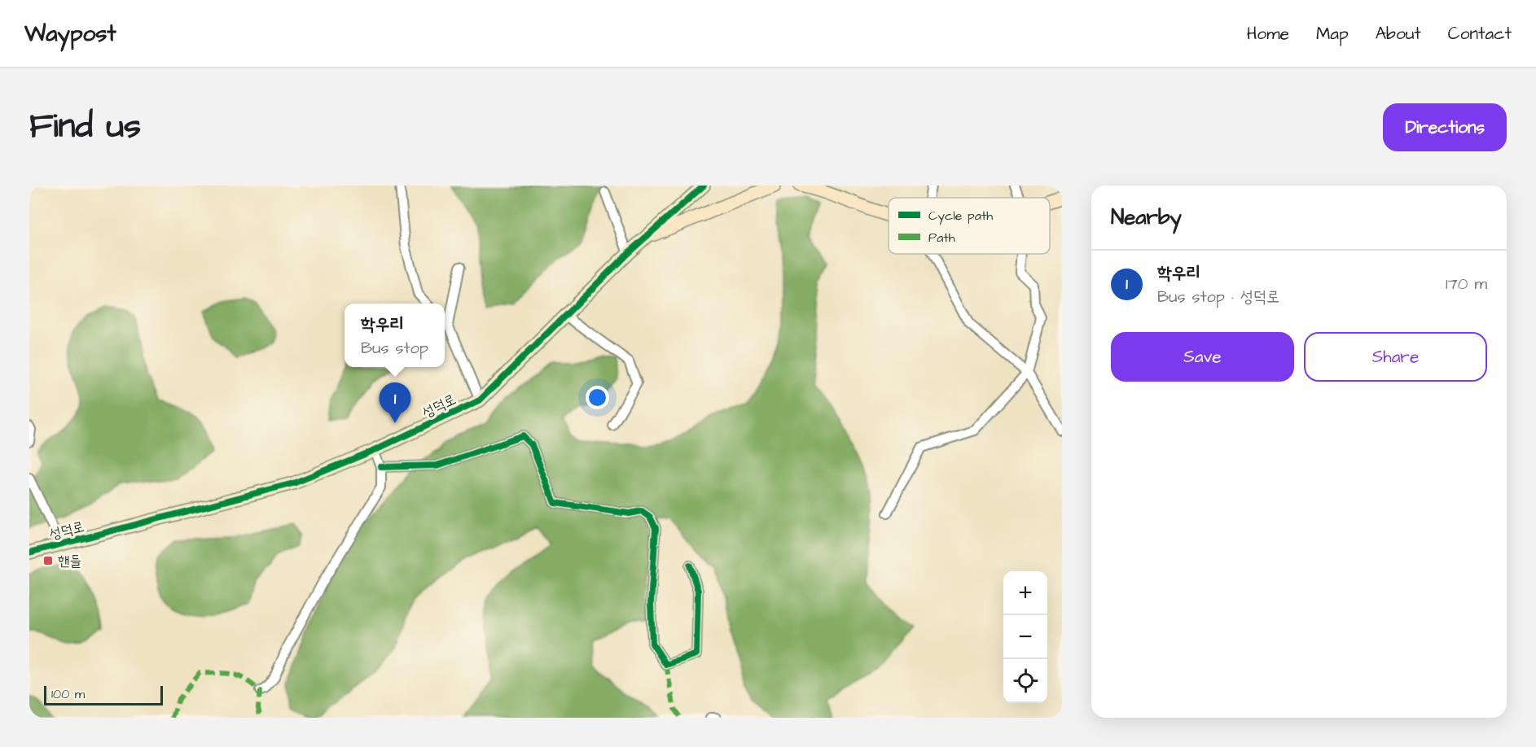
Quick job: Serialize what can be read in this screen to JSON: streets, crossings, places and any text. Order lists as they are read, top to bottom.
{
  "streets": {
    "street": ["성덕로"]
  },
  "places": {
    "transit": ["핸들"]
  },
  "legend": ["Cycle path", "Path"],
  "scale_bar": "100 m",
  "page": {
    "header": "Waypost",
    "nav": [
      "Home",
      "Map",
      "About",
      "Contact"
    ],
    "title": "Find us",
    "buttons": [
      "Directions",
      ["Save", "Share"]
    ],
    "heading": "Nearby",
    "list": [
      {
        "mark": "1",
        "name": "학우리",
        "note": "Bus stop · 성덕로",
        "value": "170 m"
      }
    ],
    "popup": ["학우리", "Bus stop"],
    "pins": "1",
    "map_buttons": ["+", "−"],
    "scale": "100 m"
  }
}
